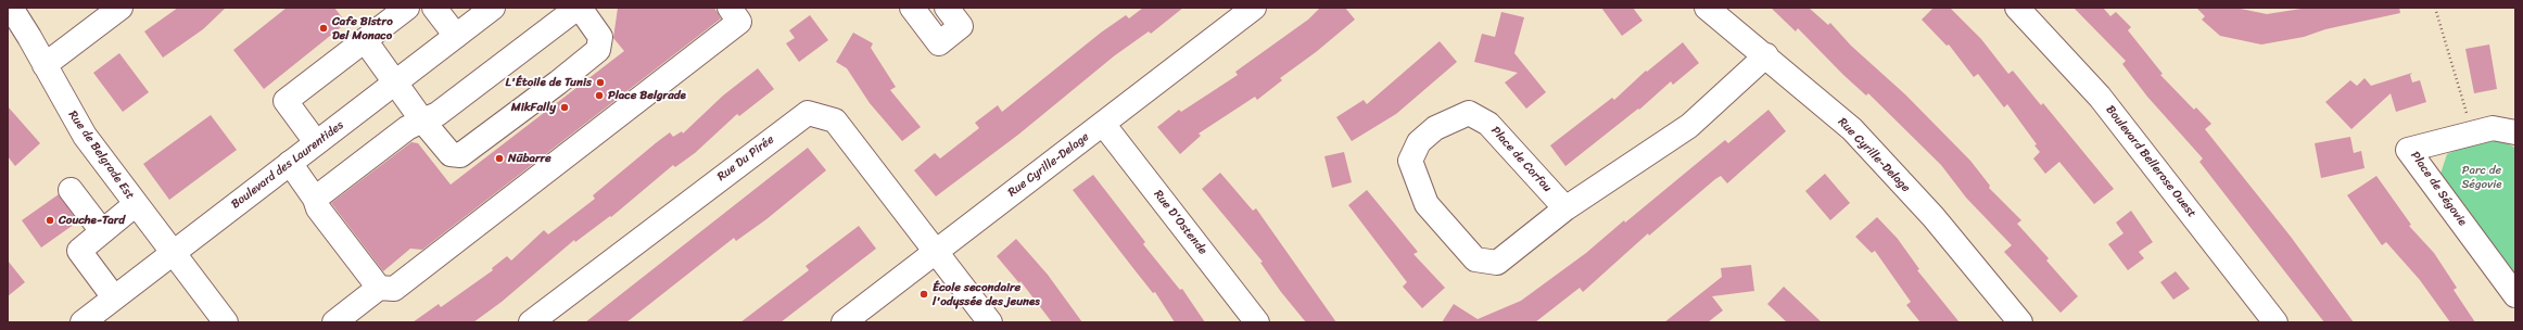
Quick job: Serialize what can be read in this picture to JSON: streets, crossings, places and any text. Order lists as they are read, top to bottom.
{
  "streets": {
    "street": [
      "Rue de Belgrade Est",
      "Rue Cyrille-Delage",
      "Rue Du Pirée",
      "Place de Corfou",
      "Boulevard Bellerose Ouest",
      "Boulevard des Laurentides",
      "Place de Ségovie",
      "Rue D'Ostende"
    ]
  },
  "crossings": [
    ["Rue de Belgrade Est", "Boulevard des Laurentides"],
    ["Rue Cyrille-Delage", "Rue Du Pirée"],
    ["Rue Cyrille-Delage", "Place de Corfou"],
    ["Rue Cyrille-Delage", "Rue D'Ostende"]
  ],
  "parks": ["Parc de Ségovie"],
  "places": [
    "Cafe Bistro Del Monaco",
    "L'Étoile de Tunis",
    "Place Belgrade",
    "MikFally",
    "Nūbarre",
    "Couche-Tard",
    "École secondaire l'odyssée des jeunes"
  ]
}
